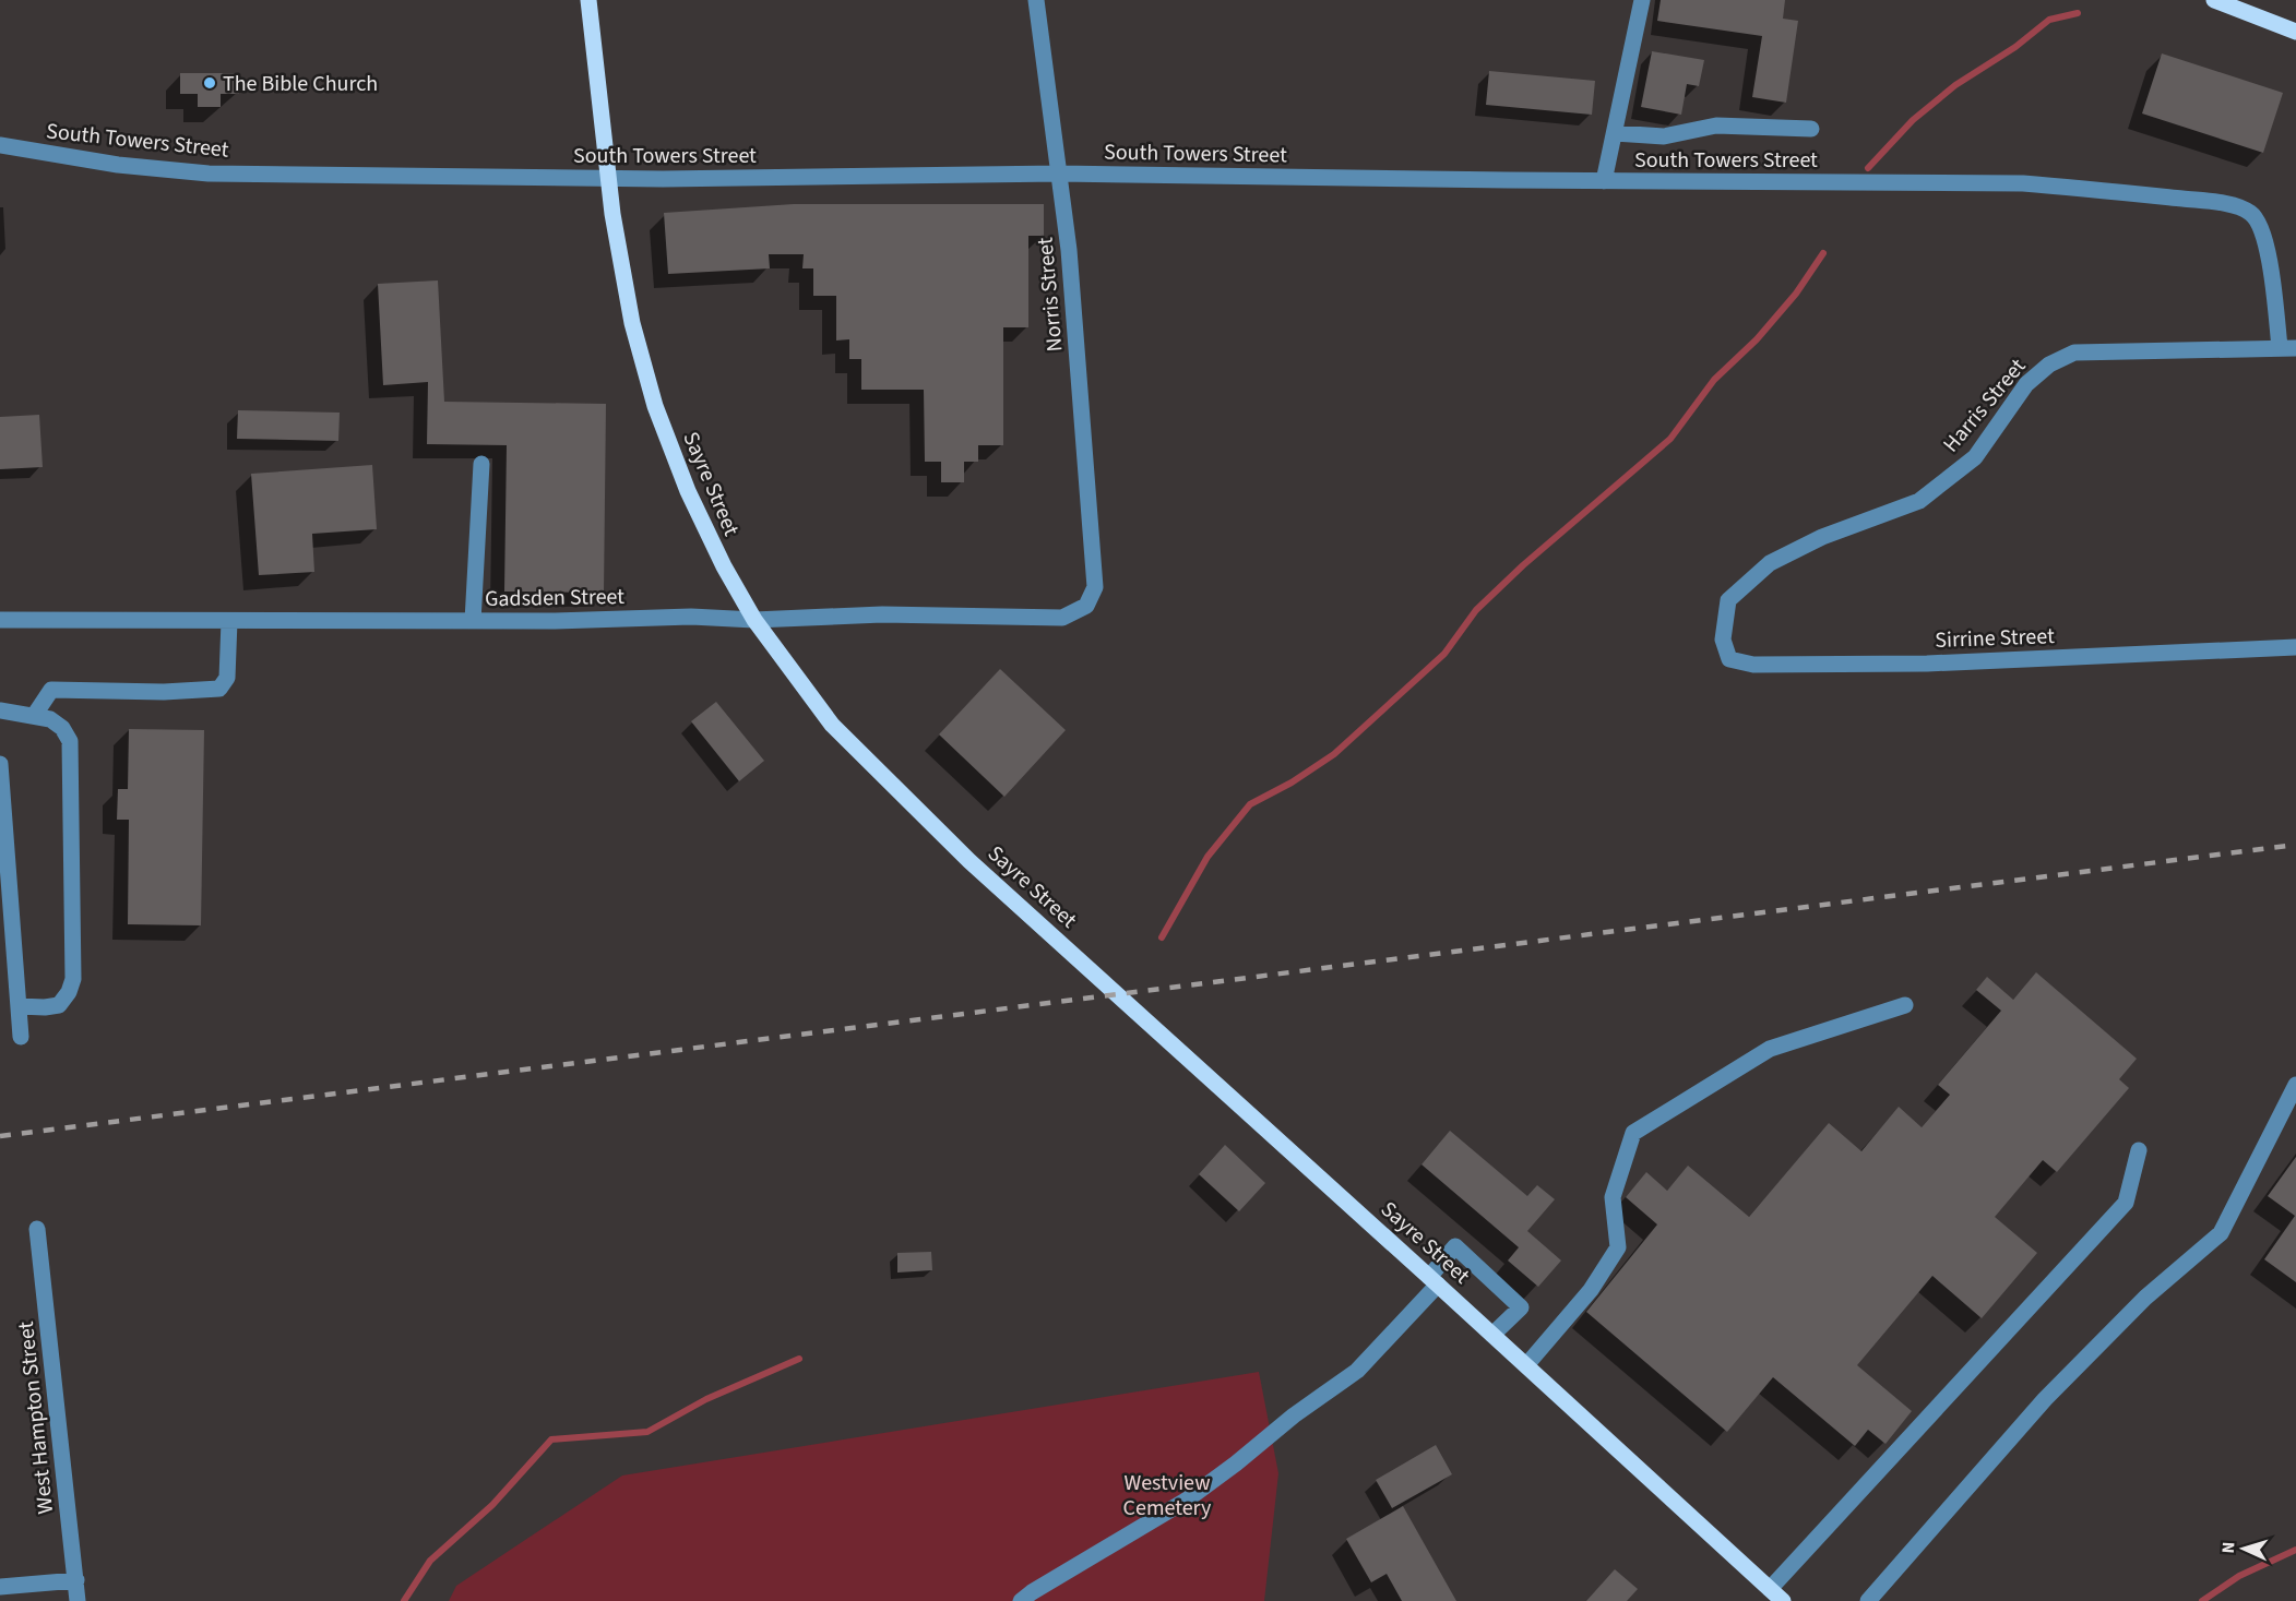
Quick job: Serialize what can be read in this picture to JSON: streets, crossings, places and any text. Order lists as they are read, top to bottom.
{
  "streets": {
    "main road": ["Sayre Street"],
    "street": [
      "South Towers Street",
      "Norris Street",
      "Harris Street",
      "Gadsden Street",
      "Sirrine Street",
      "West Hampton Street"
    ]
  },
  "crossings": [
    ["South Towers Street", "Norris Street"],
    ["South Towers Street", "Harris Street"],
    ["South Towers Street", "Sayre Street"],
    ["Norris Street", "Gadsden Street"],
    ["Harris Street", "Sirrine Street"],
    ["Sayre Street", "Gadsden Street"]
  ],
  "parks": ["Westview Cemetery"],
  "places": ["The Bible Church"],
  "north": "left"
}
